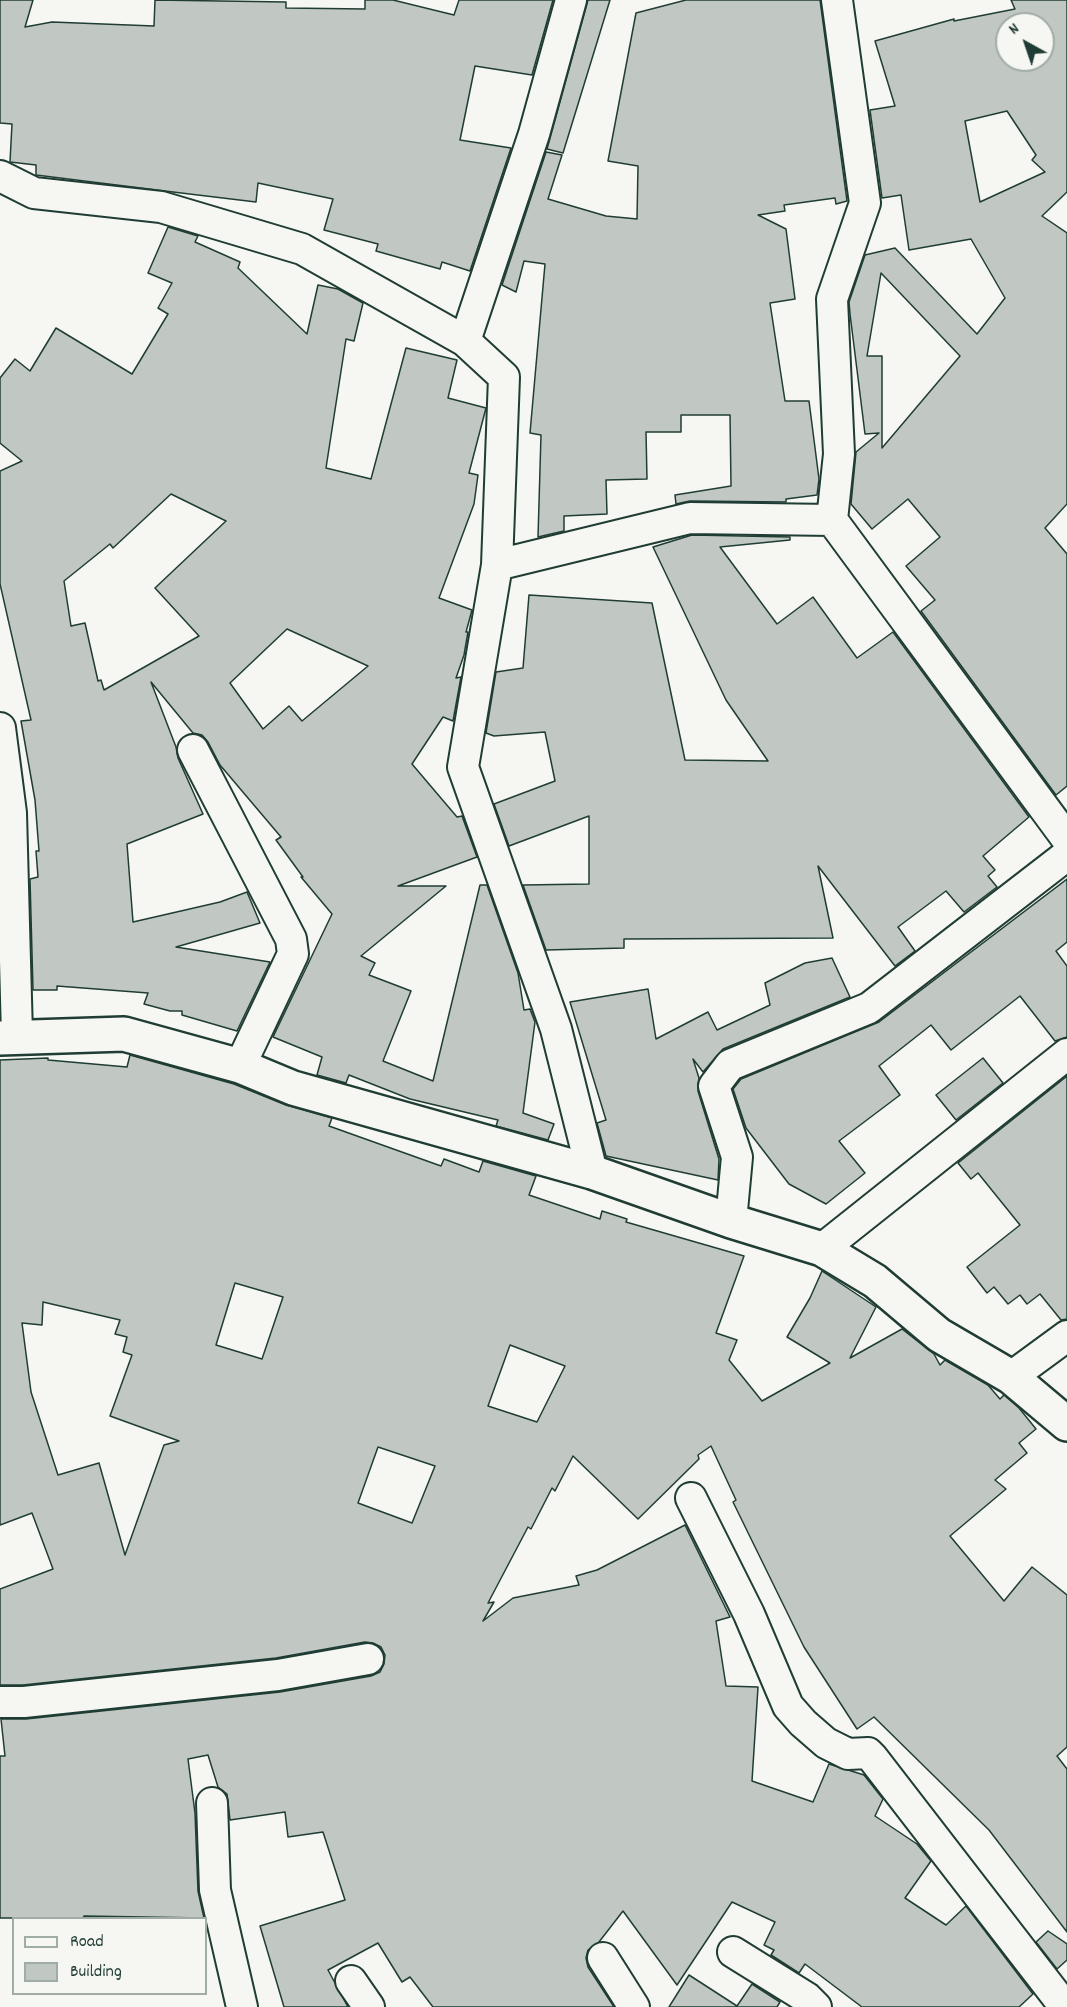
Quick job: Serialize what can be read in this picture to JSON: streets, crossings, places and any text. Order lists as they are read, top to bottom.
{
  "legend": ["Road", "Building"],
  "north": "top left"
}
